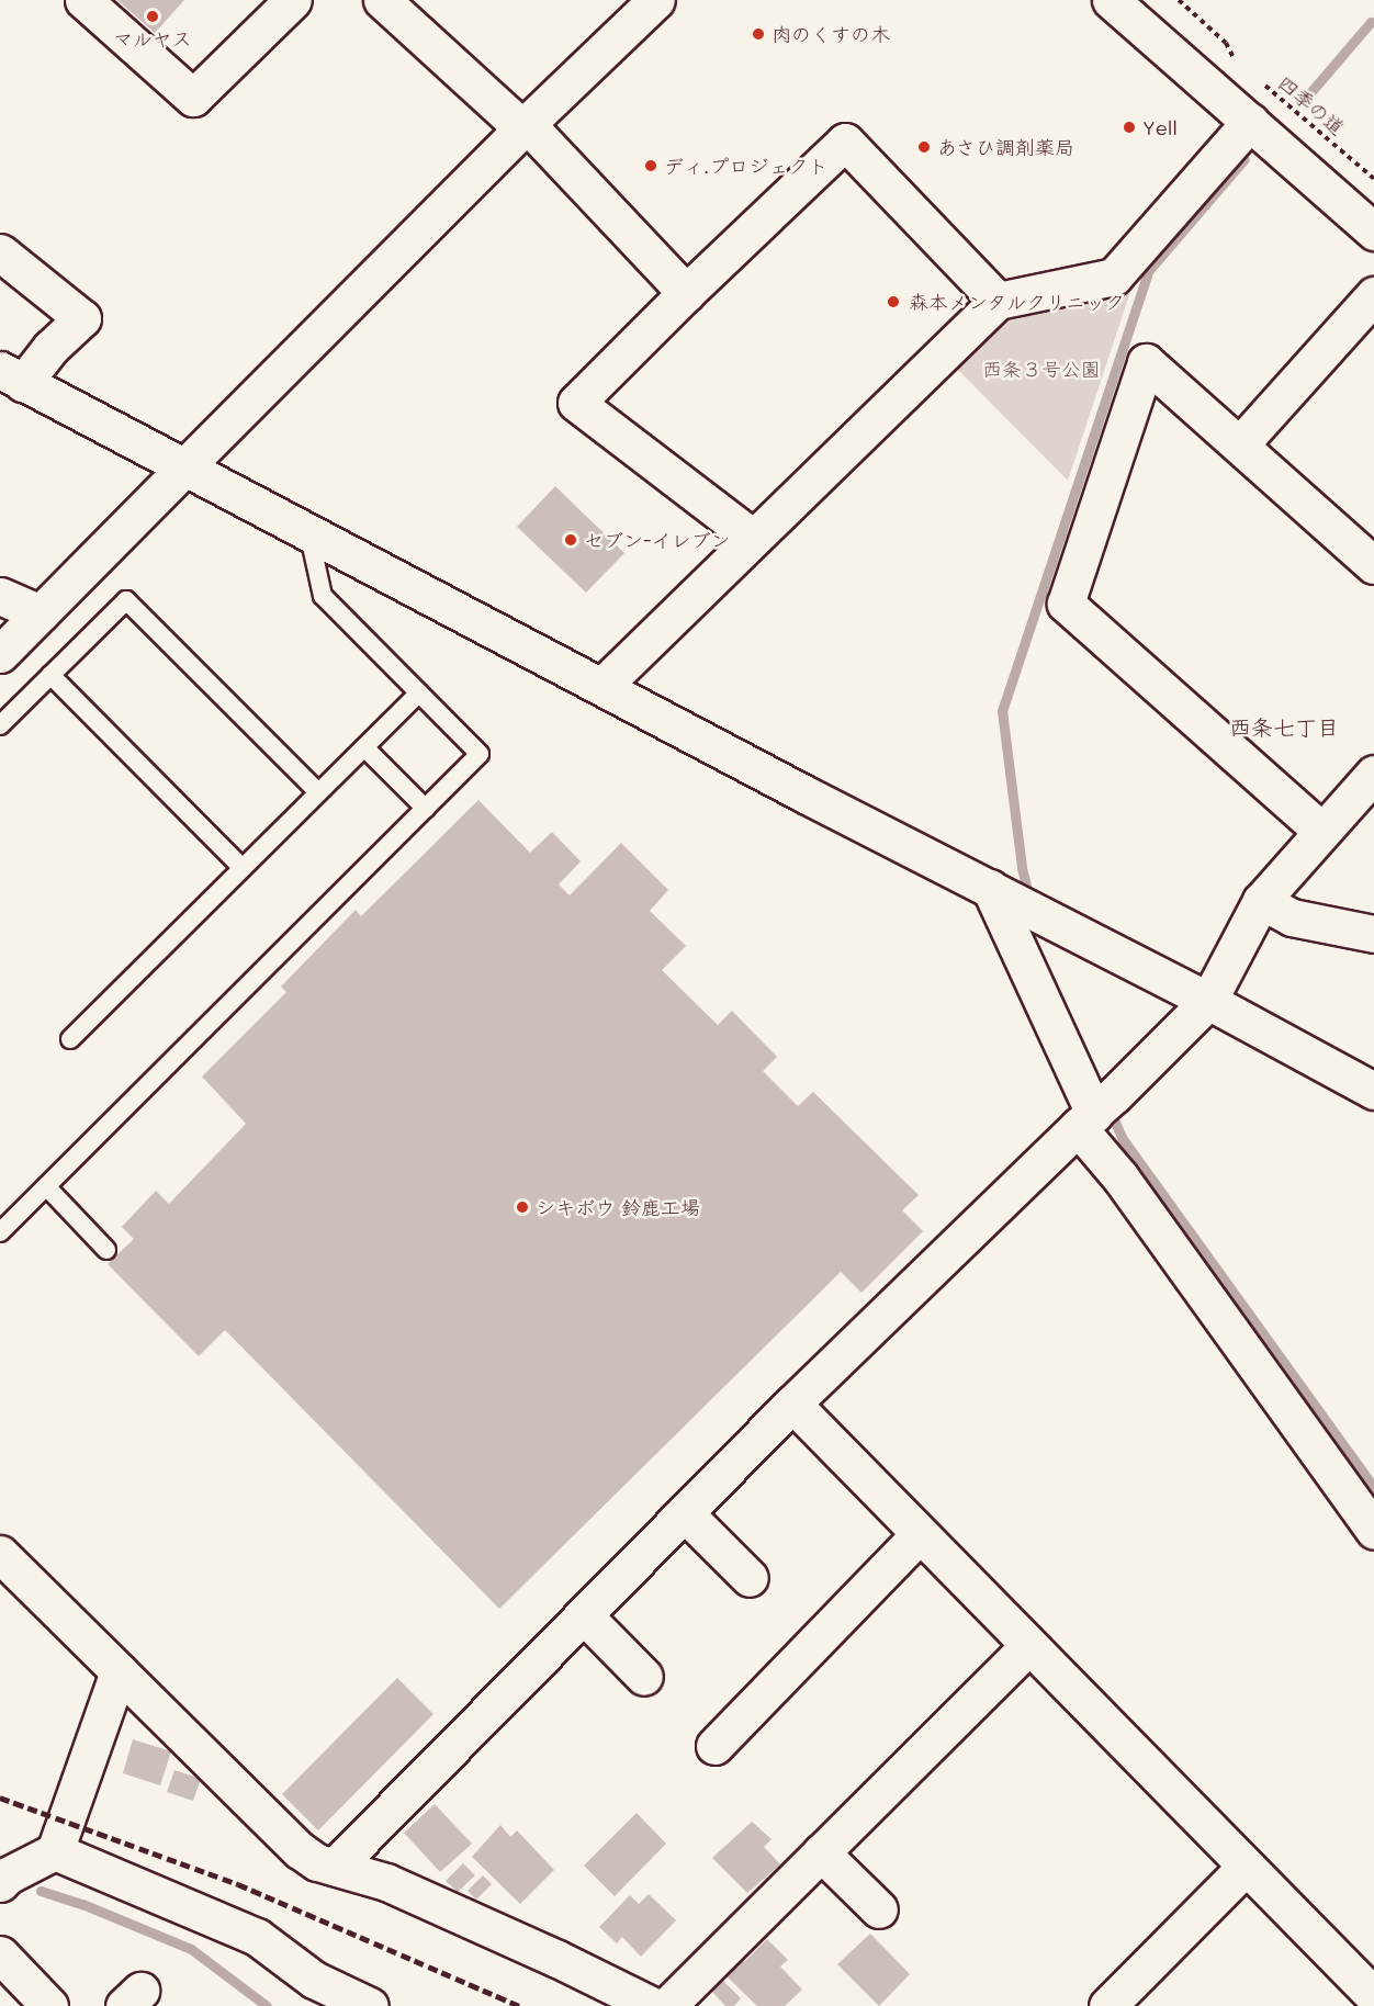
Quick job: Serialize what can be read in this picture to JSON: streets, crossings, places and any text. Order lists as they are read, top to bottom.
{
  "streets": {
    "path": ["四季の道"]
  },
  "districts": ["西条七丁目"],
  "parks": ["西条３号公園"],
  "places": [
    "マルヤス",
    "肉のくすの木",
    "Yell",
    "あさひ調剤薬局",
    "ディ.プロジェクト",
    "森本メンタルクリニック",
    "セブン-イレブン",
    "シキボウ 鈴鹿工場"
  ]
}
